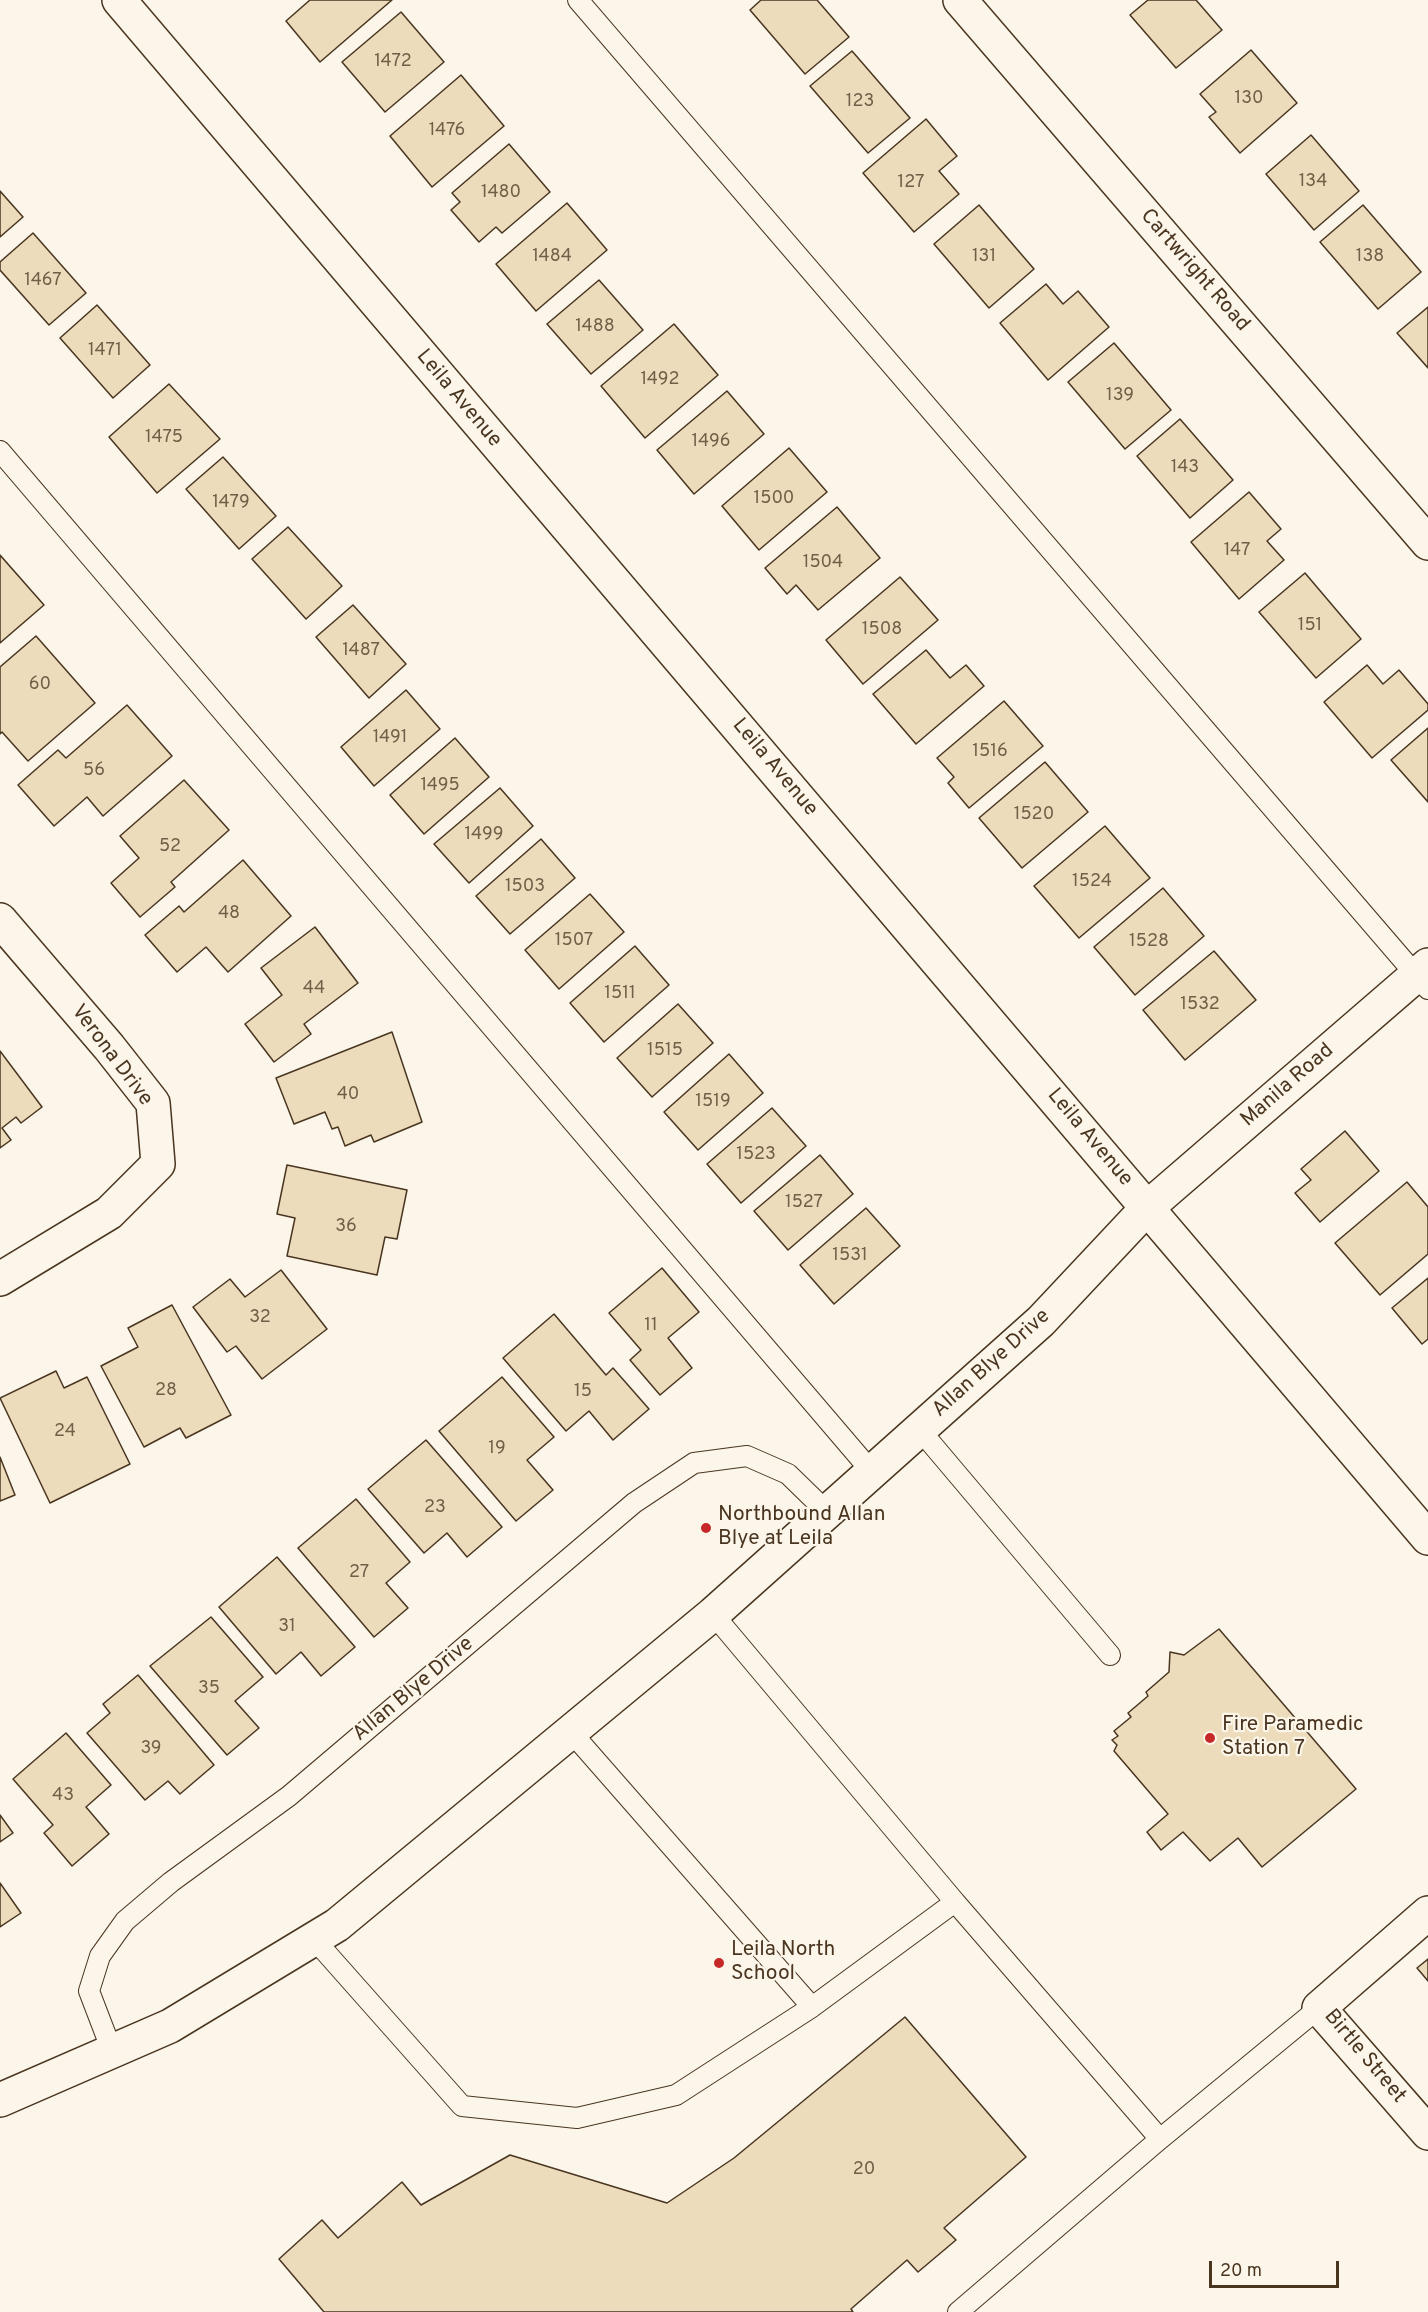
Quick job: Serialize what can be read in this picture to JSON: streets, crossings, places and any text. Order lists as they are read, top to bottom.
{
  "streets": {
    "street": [
      "Cartwright Road",
      "Leila Avenue",
      "Verona Drive",
      "Manila Road",
      "Allan Blye Drive",
      "Birtle Street"
    ]
  },
  "crossings": [
    ["Leila Avenue", "Manila Road"],
    ["Leila Avenue", "Allan Blye Drive"],
    ["Manila Road", "Allan Blye Drive"]
  ],
  "places": ["Northbound Allan Blye at Leila", "Fire Paramedic Station 7", "Leila North School"],
  "house_numbers": [
    "1472",
    "130",
    "123",
    "1476",
    "134",
    "127",
    "1480",
    "1484",
    "131",
    "138",
    "1467",
    "1488",
    "1471",
    "1492",
    "139",
    "1475",
    "1496",
    "143",
    "1500",
    "1479",
    "147",
    "1504",
    "151",
    "1508",
    "1487",
    "60",
    "1491",
    "1516",
    "56",
    "1495",
    "1520",
    "1499",
    "52",
    "1524",
    "1503",
    "48",
    "1507",
    "1528",
    "44",
    "1511",
    "1532",
    "1515",
    "40",
    "1519",
    "1523",
    "1527",
    "36",
    "1531",
    "32",
    "11",
    "28",
    "15",
    "24",
    "19",
    "23",
    "27",
    "31",
    "35",
    "39",
    "43",
    "20"
  ],
  "scale_bar": "20 m"
}
